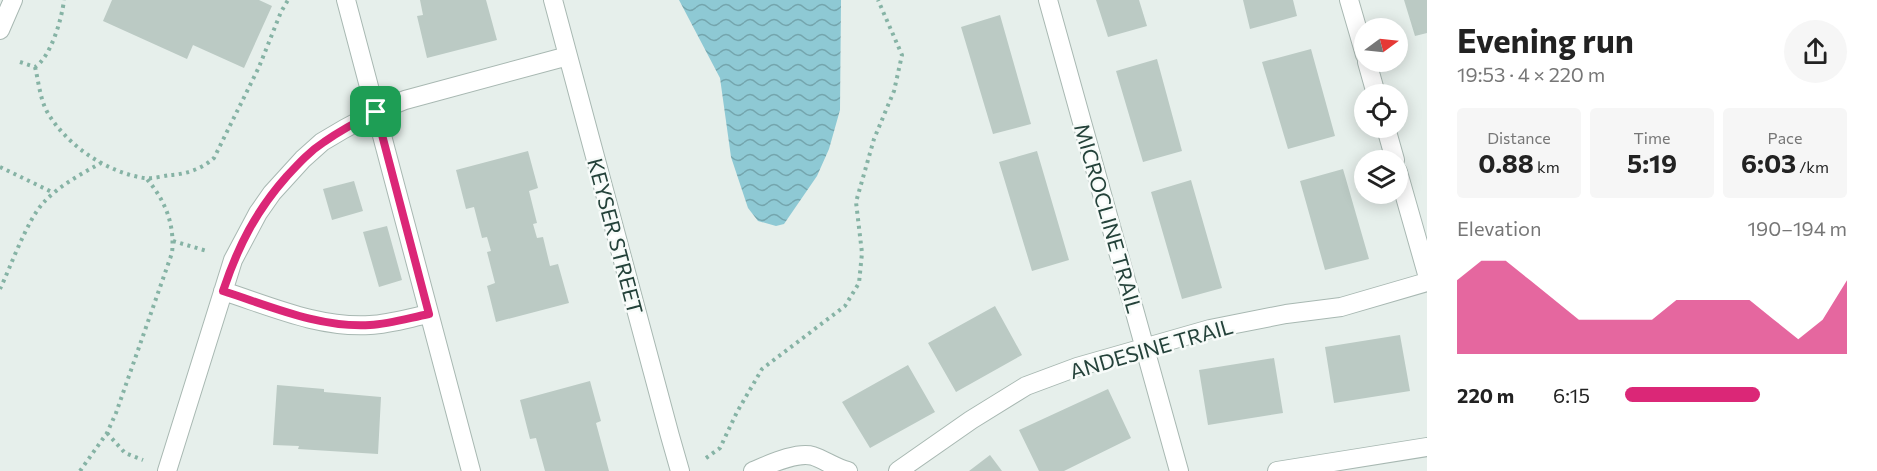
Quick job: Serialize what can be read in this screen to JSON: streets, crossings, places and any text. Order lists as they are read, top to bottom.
{
  "streets": {
    "street": ["MICROCLINE TRAIL", "KEYSER STREET", "ANDESINE TRAIL"]
  },
  "crossings": [
    ["MICROCLINE TRAIL", "ANDESINE TRAIL"]
  ],
  "north": "right",
  "page": {
    "heading": ["Evening run", "19:53 · 4 × 220 m"],
    "stats": [
      ["Distance", "0.88 km"],
      ["Time", "5:19"],
      ["Pace", "6:03 /km"]
    ],
    "chart": ["Elevation", "190–194 m"],
    "list": [
      {
        "name": "220 m",
        "note": "6:15"
      }
    ]
  }
}
